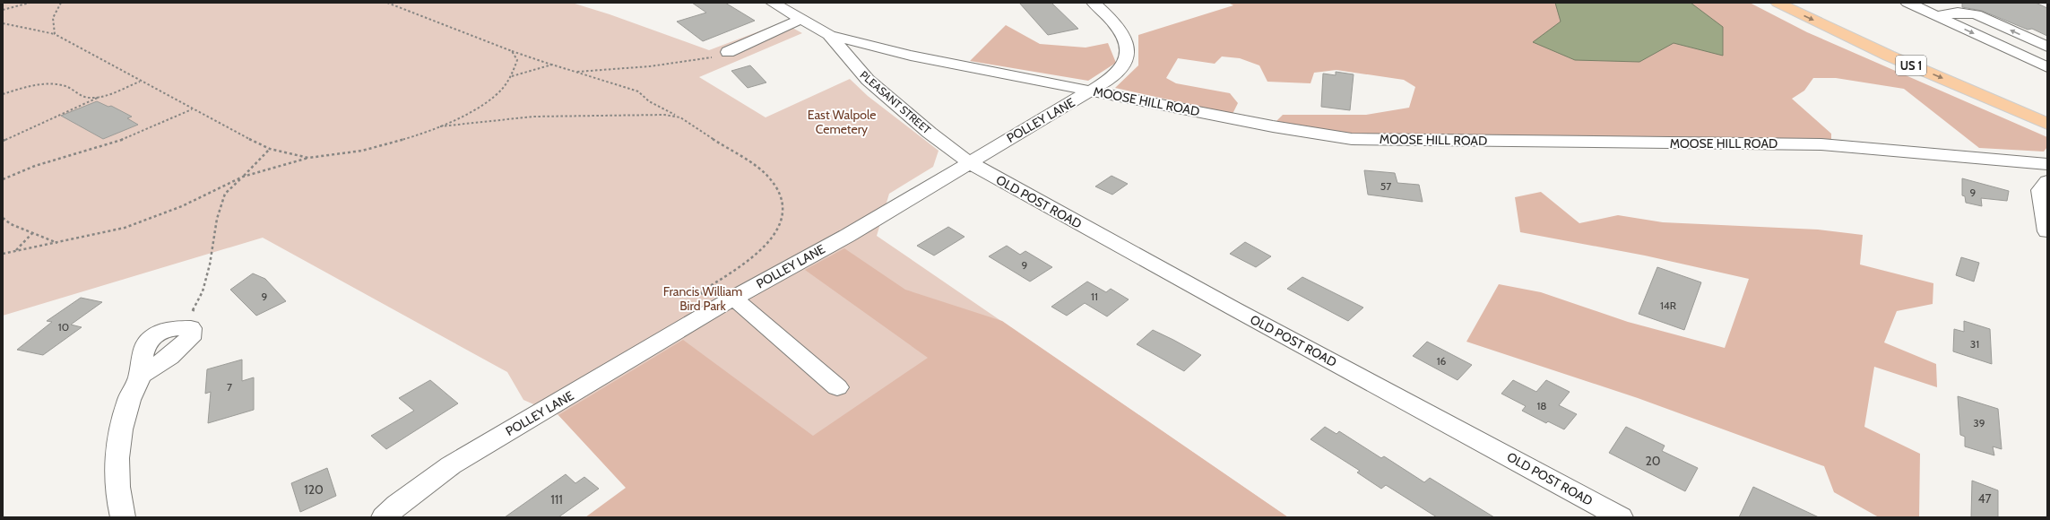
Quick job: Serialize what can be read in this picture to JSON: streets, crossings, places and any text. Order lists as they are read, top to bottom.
{
  "streets": {
    "main road": ["US 1"],
    "street": [
      "MOOSE HILL ROAD",
      "PLEASANT STREET",
      "POLLEY LANE",
      "OLD POST ROAD"
    ]
  },
  "crossings": [
    ["MOOSE HILL ROAD", "PLEASANT STREET"],
    ["MOOSE HILL ROAD", "POLLEY LANE"],
    ["PLEASANT STREET", "POLLEY LANE"],
    ["PLEASANT STREET", "OLD POST ROAD"],
    ["POLLEY LANE", "OLD POST ROAD"]
  ],
  "parks": ["East Walpole Cemetery", "Francis William Bird Park"],
  "house_numbers": [
    "57",
    "9",
    "9",
    "9",
    "11",
    "14R",
    "10",
    "31",
    "16",
    "7",
    "18",
    "39",
    "20",
    "120",
    "47",
    "111"
  ]
}
